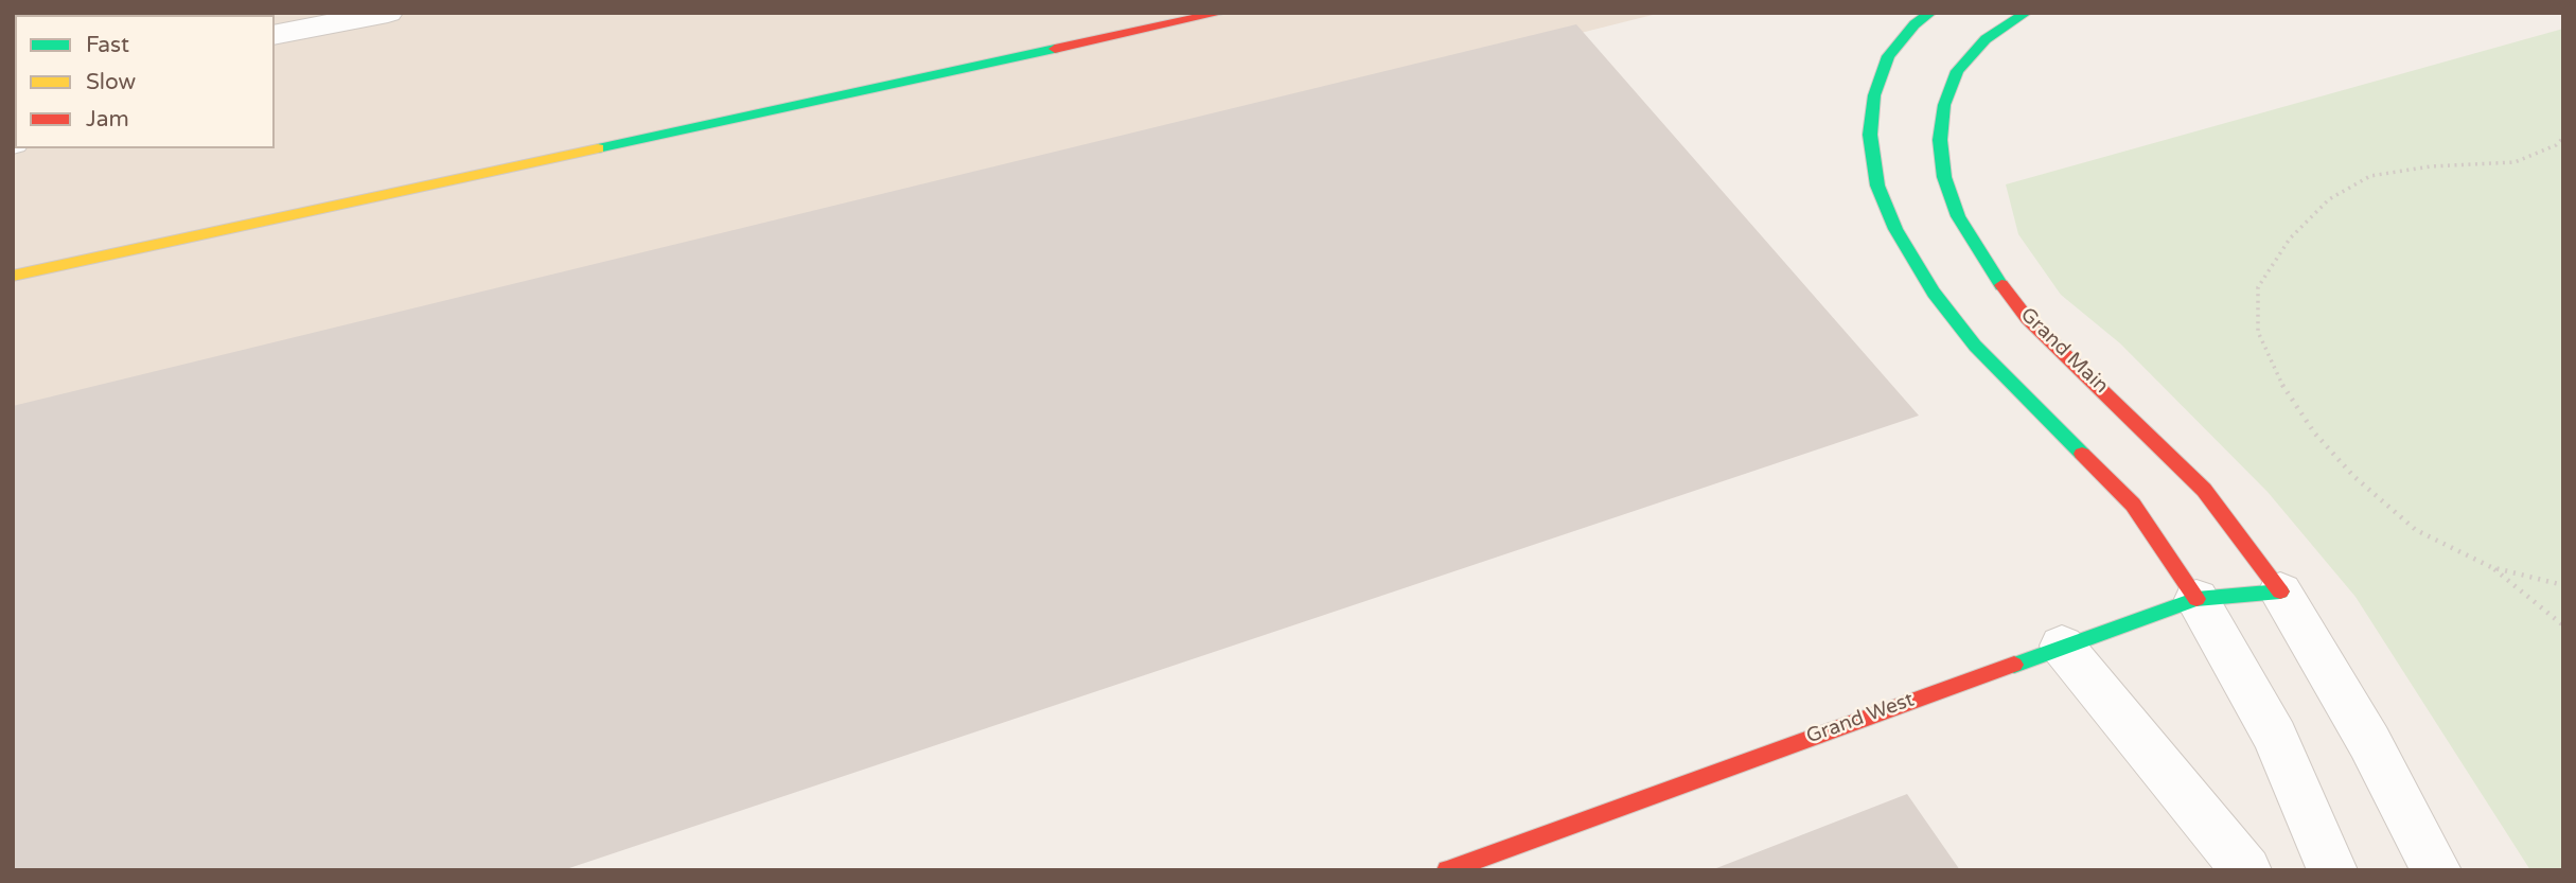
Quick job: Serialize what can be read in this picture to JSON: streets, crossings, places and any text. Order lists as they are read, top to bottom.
{
  "streets": {
    "street": ["Grand Main", "Grand West"]
  },
  "crossings": [
    ["Grand Main", "Grand West"]
  ],
  "legend": ["Fast", "Slow", "Jam"]
}
